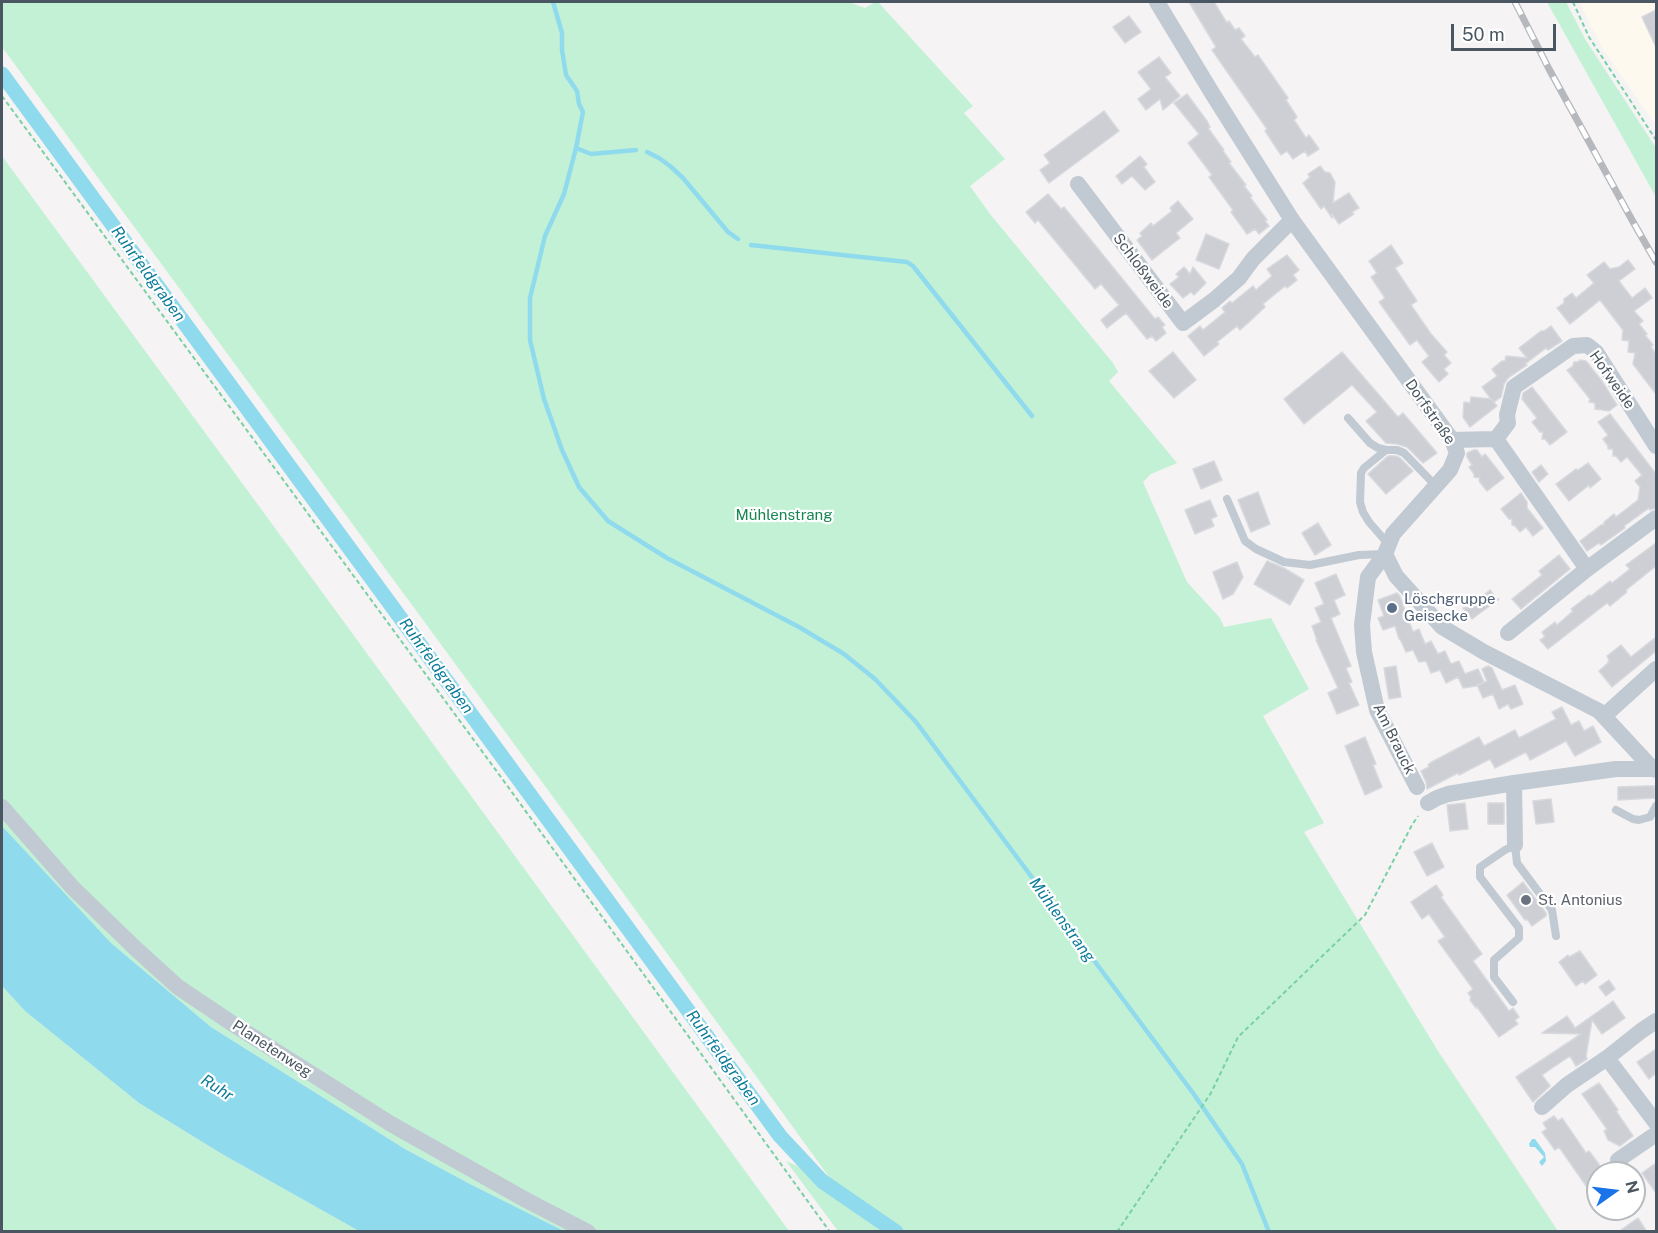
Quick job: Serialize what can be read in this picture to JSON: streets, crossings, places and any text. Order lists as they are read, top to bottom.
{
  "streets": {
    "street": [
      "Schloßweide",
      "Hofweide",
      "Dorfstraße",
      "Am Brauck",
      "Planetenweg"
    ]
  },
  "crossings": [
    ["Schloßweide", "Dorfstraße"],
    ["Dorfstraße", "Am Brauck"]
  ],
  "water": ["Ruhrfeldgraben", "Mühlenstrang", "Ruhr"],
  "parks": ["Mühlenstrang"],
  "places": ["Löschgruppe Geisecke", "St. Antonius"],
  "scale_bar": "50 m",
  "north": "right"
}
